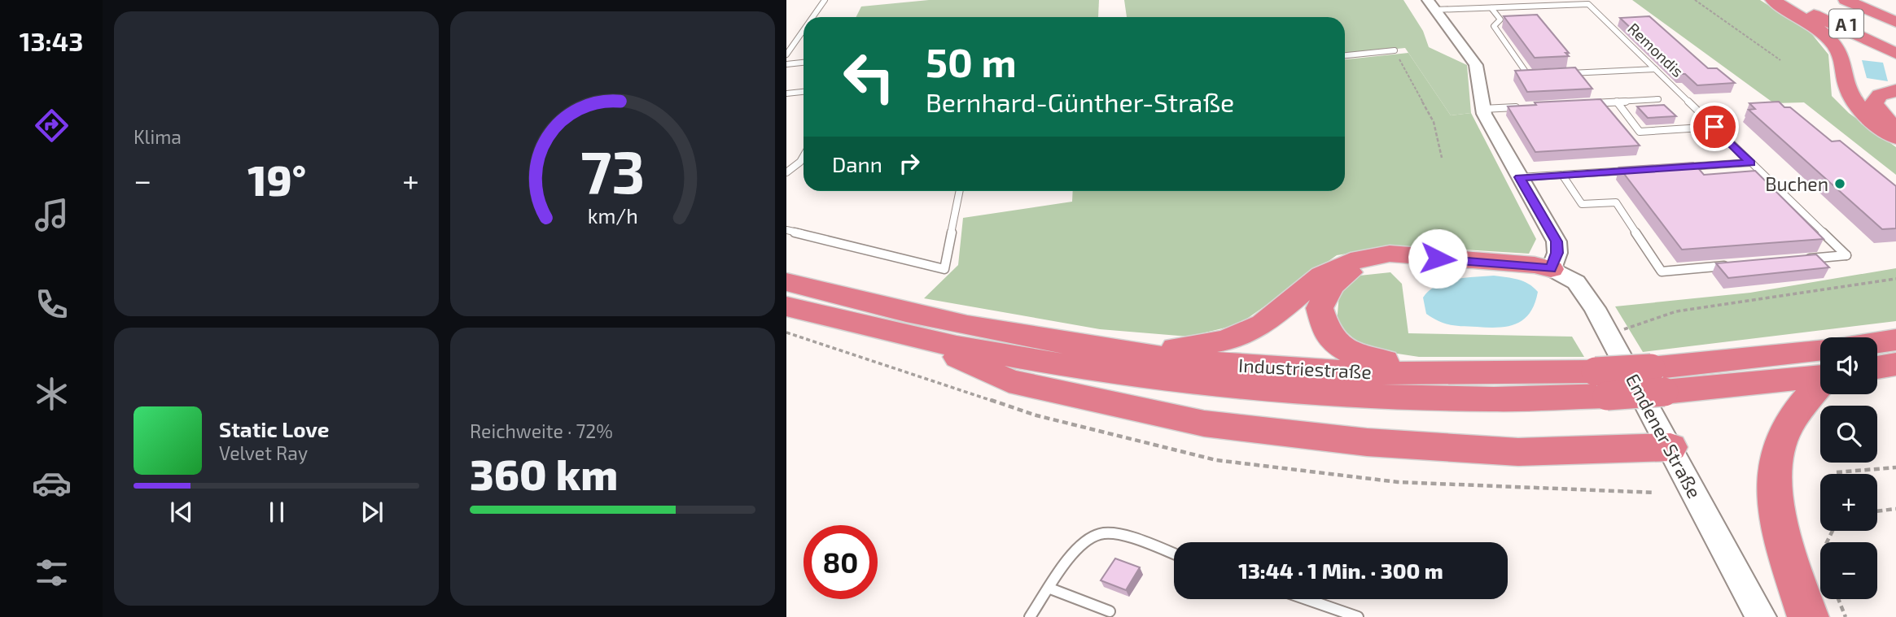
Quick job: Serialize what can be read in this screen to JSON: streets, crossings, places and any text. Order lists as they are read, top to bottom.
{
  "streets": {
    "highway": ["A 1", "Industriestraße"],
    "street": ["Emdener Straße"],
    "lane": ["Remondis"]
  },
  "places": ["Buchen"],
  "page": {
    "tabs": "13:43",
    "tile": [
      "Klima",
      ["Reichweite · 72%", "360 km"]
    ],
    "turn": ["50 m", "Bernhard-Günther-Straße"],
    "then": "Dann",
    "heat": ["−", "19°", "+"],
    "map_buttons": ["+", "−"],
    "song": ["Static Love", "Velvet Ray"],
    "limit": "80",
    "trip": "13:44 · 1 Min. · 300 m",
    "gauge": ["73", "km/h"]
  }
}
